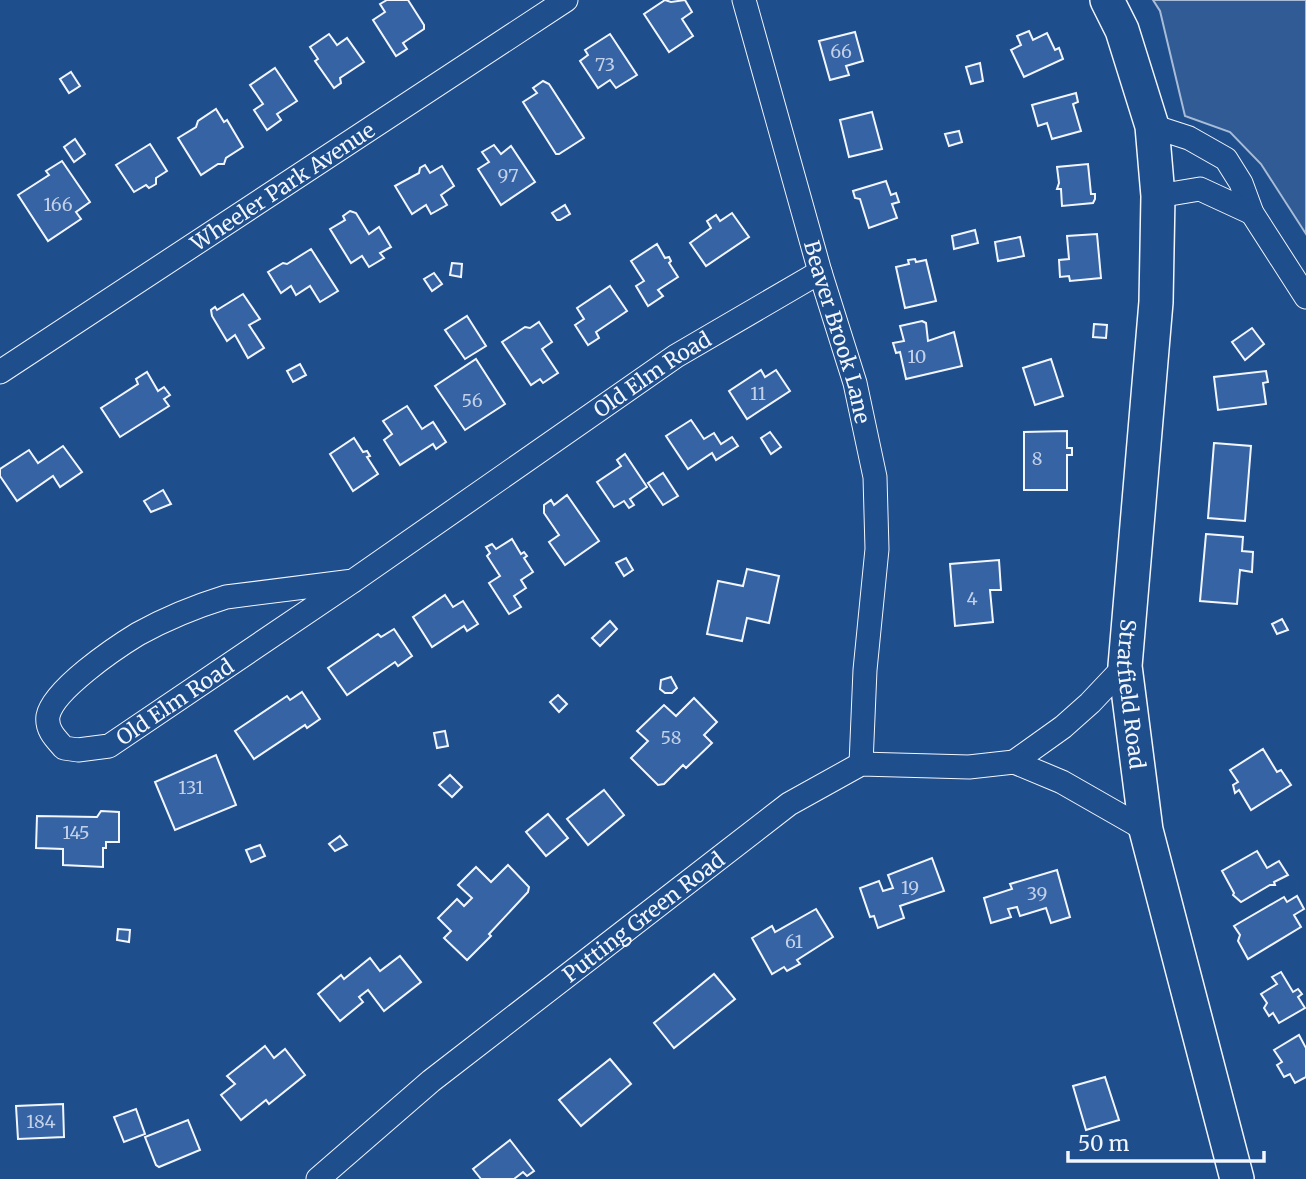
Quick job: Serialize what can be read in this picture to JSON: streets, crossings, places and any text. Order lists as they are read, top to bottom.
{
  "streets": {
    "main road": ["Stratfield Road"],
    "street": [
      "Wheeler Park Avenue",
      "Beaver Brook Lane",
      "Old Elm Road",
      "Putting Green Road"
    ]
  },
  "crossings": [
    ["Beaver Brook Lane", "Old Elm Road"],
    ["Beaver Brook Lane", "Putting Green Road"]
  ],
  "house_numbers": [
    "66",
    "73",
    "97",
    "166",
    "10",
    "11",
    "56",
    "8",
    "4",
    "58",
    "131",
    "145",
    "19",
    "39",
    "61",
    "184"
  ],
  "scale_bar": "50 m"
}
